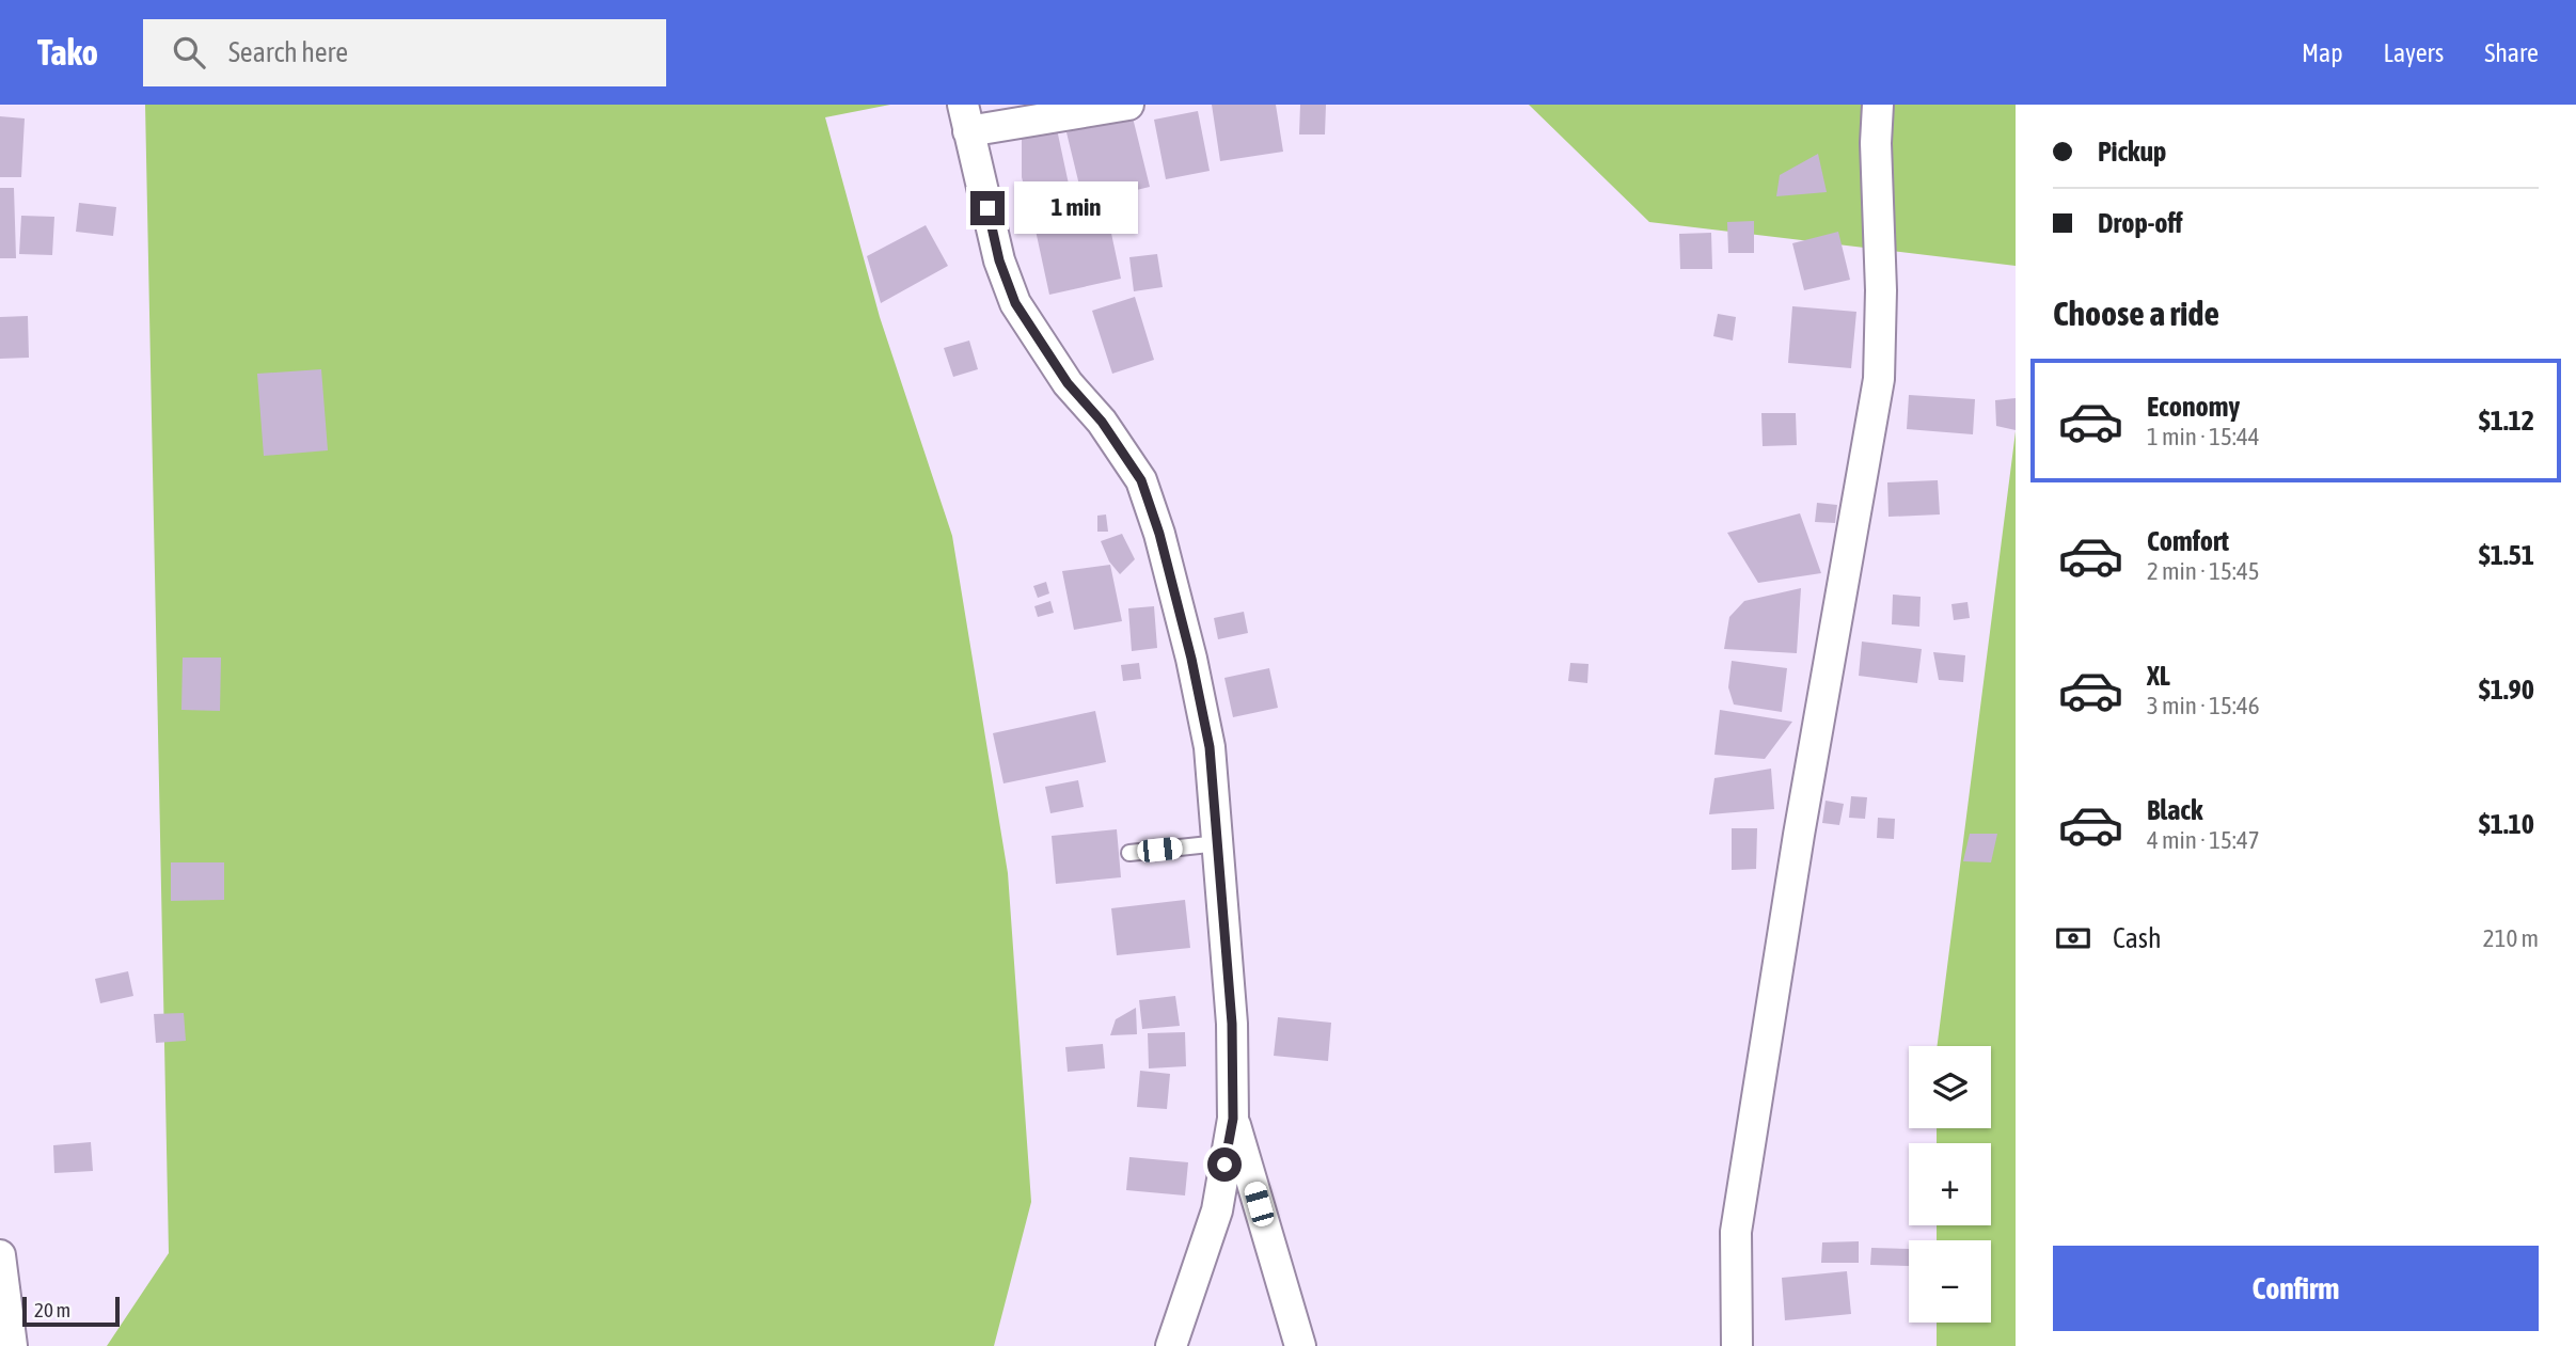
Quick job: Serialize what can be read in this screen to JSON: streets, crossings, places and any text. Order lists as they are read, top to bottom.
{
  "scale_bar": "20 m",
  "page": {
    "header": "Tako",
    "search": "Search here",
    "nav": ["Map", "Layers", "Share"],
    "banner": ["Pickup", "Drop-off"],
    "bubble": "1 min",
    "heading": "Choose a ride",
    "list": [
      {
        "name": "Economy",
        "note": "1 min · 15:44",
        "value": "$1.12"
      },
      {
        "name": "Comfort",
        "note": "2 min · 15:45",
        "value": "$1.51"
      },
      {
        "name": "XL",
        "note": "3 min · 15:46",
        "value": "$1.90"
      },
      {
        "name": "Black",
        "note": "4 min · 15:47",
        "value": "$1.10"
      }
    ],
    "pay": ["Cash", "210 m"],
    "map_buttons": ["+", "−"],
    "buttons": "Confirm",
    "scale": "20 m"
  }
}
